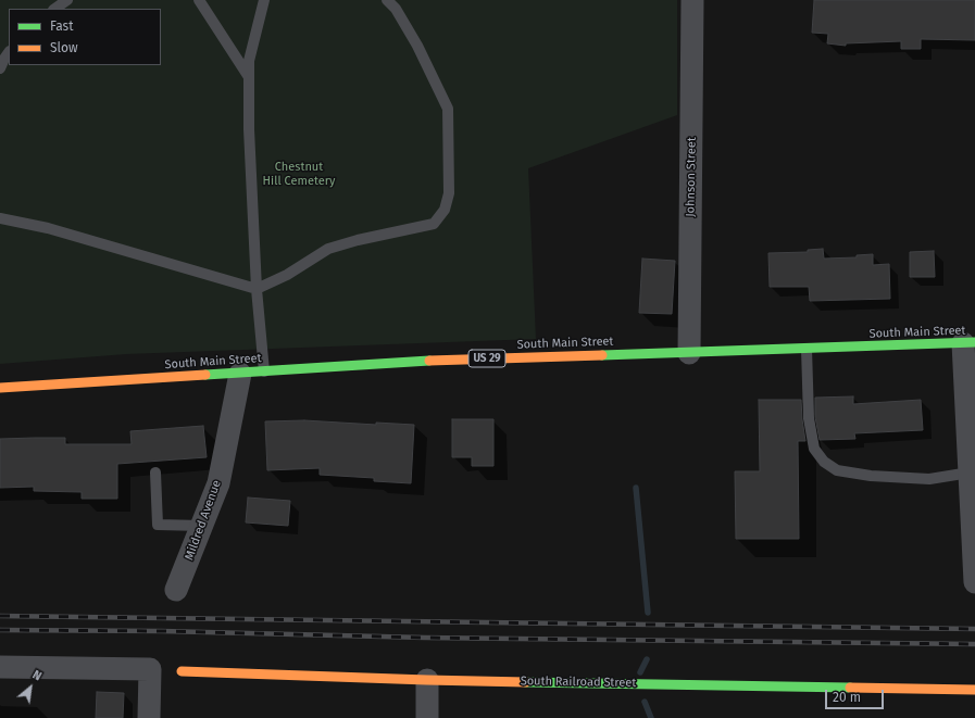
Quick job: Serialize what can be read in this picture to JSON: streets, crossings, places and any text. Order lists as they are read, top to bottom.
{
  "streets": {
    "main road": ["South Main Street", "US 29", "South Railroad Street"],
    "street": ["Johnson Street", "Mildred Avenue"]
  },
  "crossings": [
    ["Johnson Street", "South Main Street"],
    ["South Main Street", "Mildred Avenue"]
  ],
  "parks": ["Chestnut Hill Cemetery"],
  "legend": ["Fast", "Slow"],
  "scale_bar": "20 m",
  "north": "top right"
}
